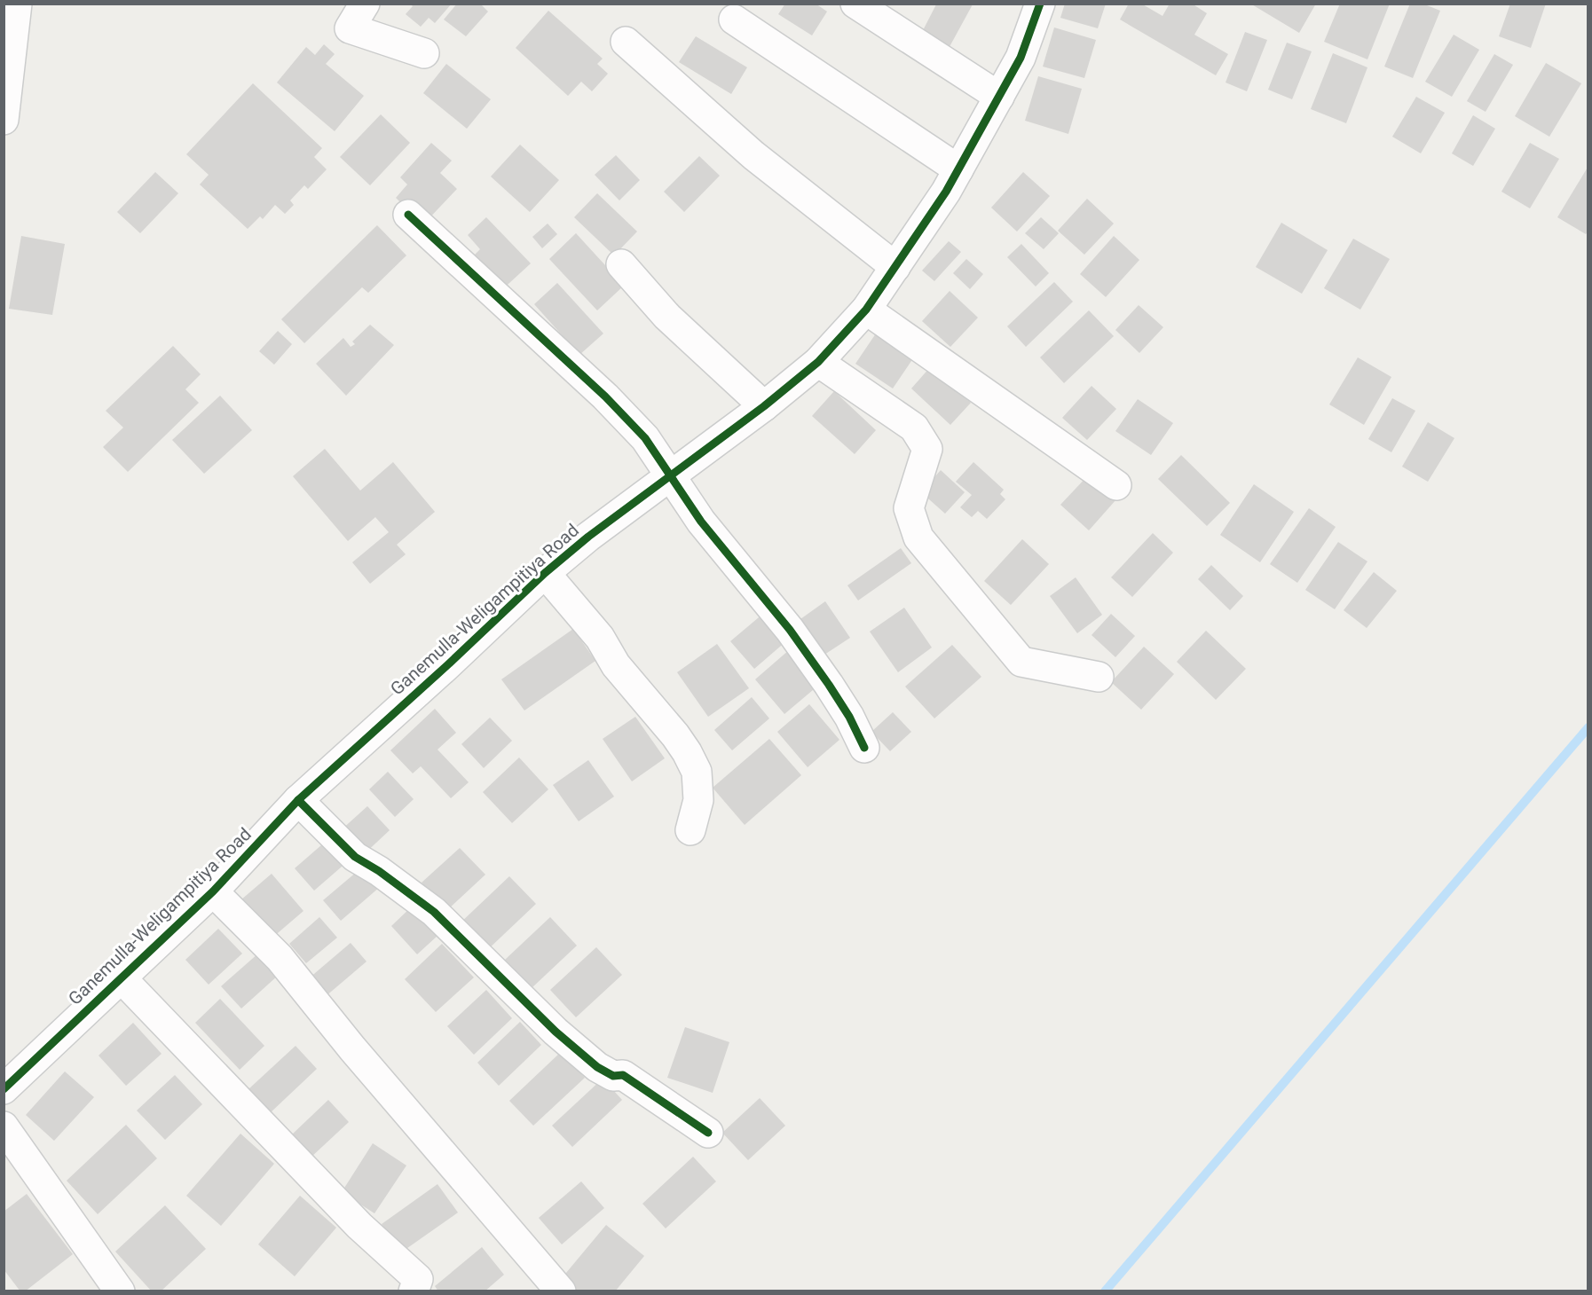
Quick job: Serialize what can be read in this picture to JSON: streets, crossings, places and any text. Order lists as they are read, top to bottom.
{
  "streets": {
    "street": ["Ganemulla-Weligampitiya Road"]
  }
}
